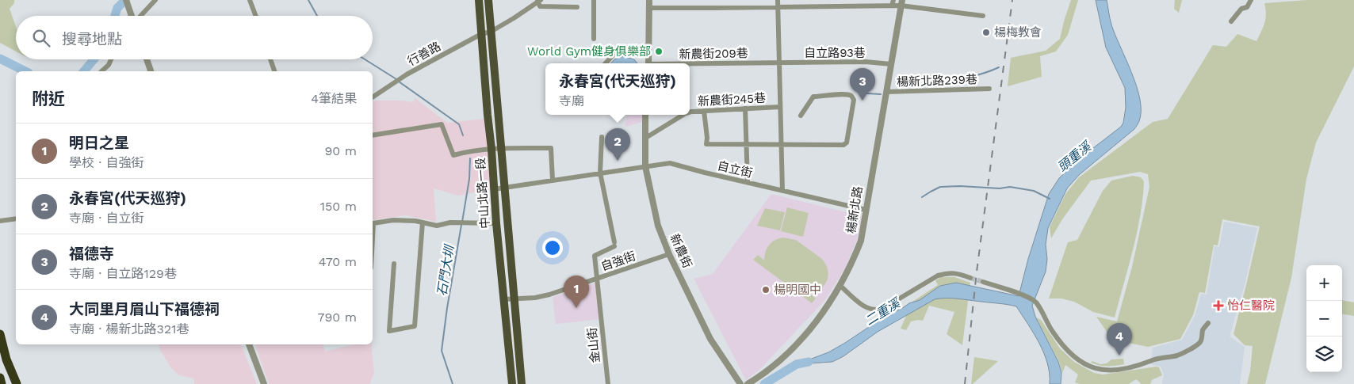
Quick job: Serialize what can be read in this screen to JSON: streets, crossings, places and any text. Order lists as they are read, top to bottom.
{
  "streets": {
    "main road": ["中山北路一段"],
    "street": [
      "自立路93巷",
      "行善路",
      "新農街209巷",
      "楊新北路239巷",
      "新農街245巷",
      "自立街",
      "楊新北路",
      "新農街",
      "自強街",
      "金山街"
    ]
  },
  "crossings": [
    ["自立路93巷", "新農街209巷"],
    ["自立路93巷", "楊新北路"],
    ["行善路", "中山北路一段"],
    ["楊新北路239巷", "楊新北路"],
    ["新農街245巷", "新農街"],
    ["自立街", "中山北路一段"],
    ["自立街", "楊新北路"],
    ["自立街", "新農街"],
    ["自立街", "金山街"],
    ["中山北路一段", "自強街"],
    ["新農街", "自強街"],
    ["自強街", "金山街"]
  ],
  "water": ["頭重溪", "石門大圳", "二重溪"],
  "places": {
    "other": ["楊梅教會", "World Gym健身俱樂部", "楊明國中"],
    "health": ["怡仁醫院"]
  },
  "page": {
    "search": "搜尋地點",
    "popup": ["永春宮(代天巡狩)", "寺廟"],
    "pins": [
      "3",
      "2",
      "1",
      "4"
    ],
    "heading": ["附近", "4筆結果"],
    "list": [
      {
        "mark": "1",
        "name": "明日之星",
        "note": "學校 · 自強街",
        "value": "90 m"
      },
      {
        "mark": "2",
        "name": "永春宮(代天巡狩)",
        "note": "寺廟 · 自立街",
        "value": "150 m"
      },
      {
        "mark": "3",
        "name": "福德寺",
        "note": "寺廟 · 自立路129巷",
        "value": "470 m"
      },
      {
        "mark": "4",
        "name": "大同里月眉山下福德祠",
        "note": "寺廟 · 楊新北路321巷",
        "value": "790 m"
      }
    ],
    "map_buttons": ["+", "−"]
  }
}
